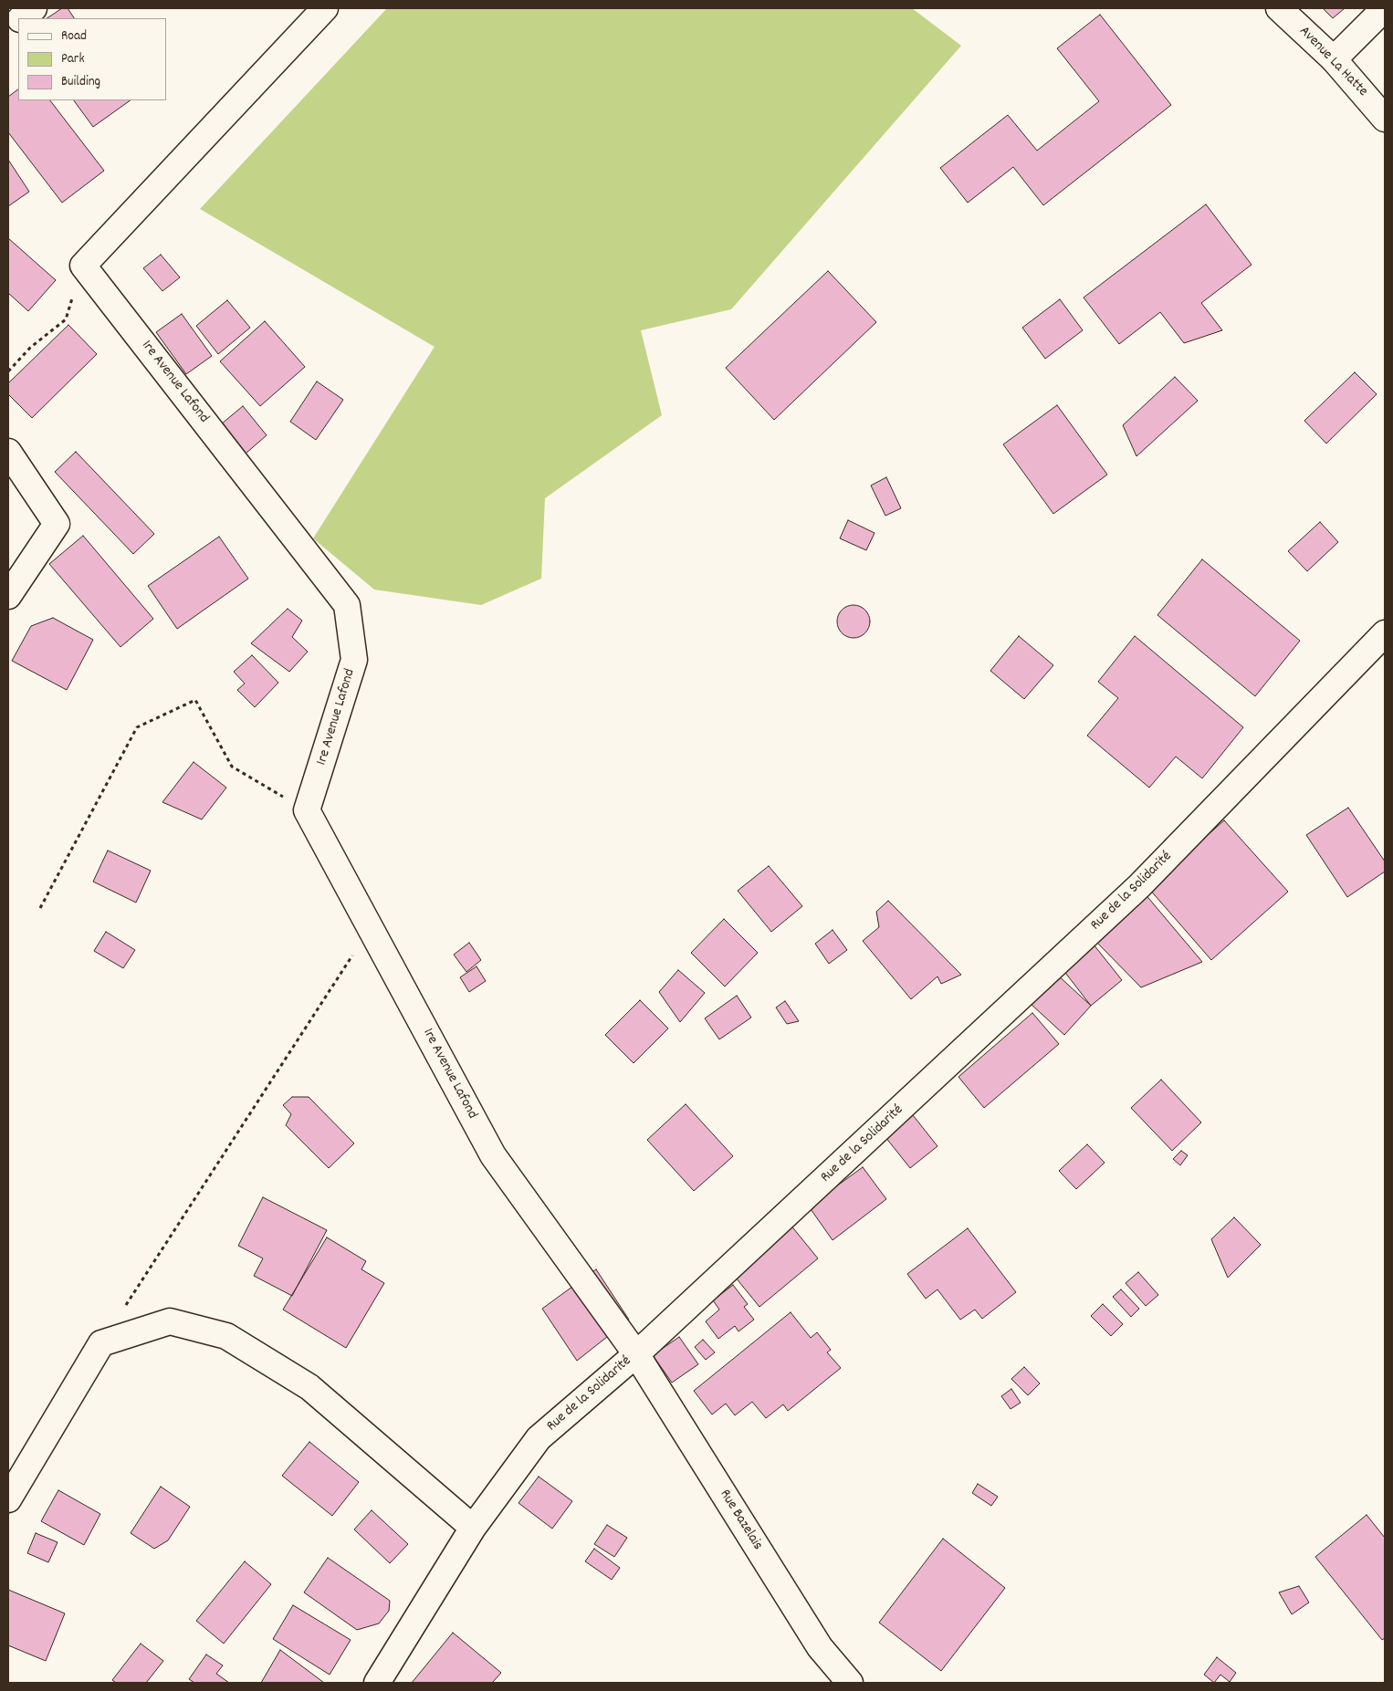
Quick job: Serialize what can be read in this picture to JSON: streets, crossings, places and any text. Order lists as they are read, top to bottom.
{
  "streets": {
    "street": [
      "Avenue La Hatte",
      "1re Avenue Lafond",
      "Rue de la Solidarité",
      "Rue Bazelais"
    ]
  },
  "crossings": [
    ["1re Avenue Lafond", "Rue de la Solidarité"],
    ["1re Avenue Lafond", "Rue Bazelais"],
    ["Rue de la Solidarité", "Rue Bazelais"]
  ],
  "legend": ["Road", "Park", "Building"]
}
